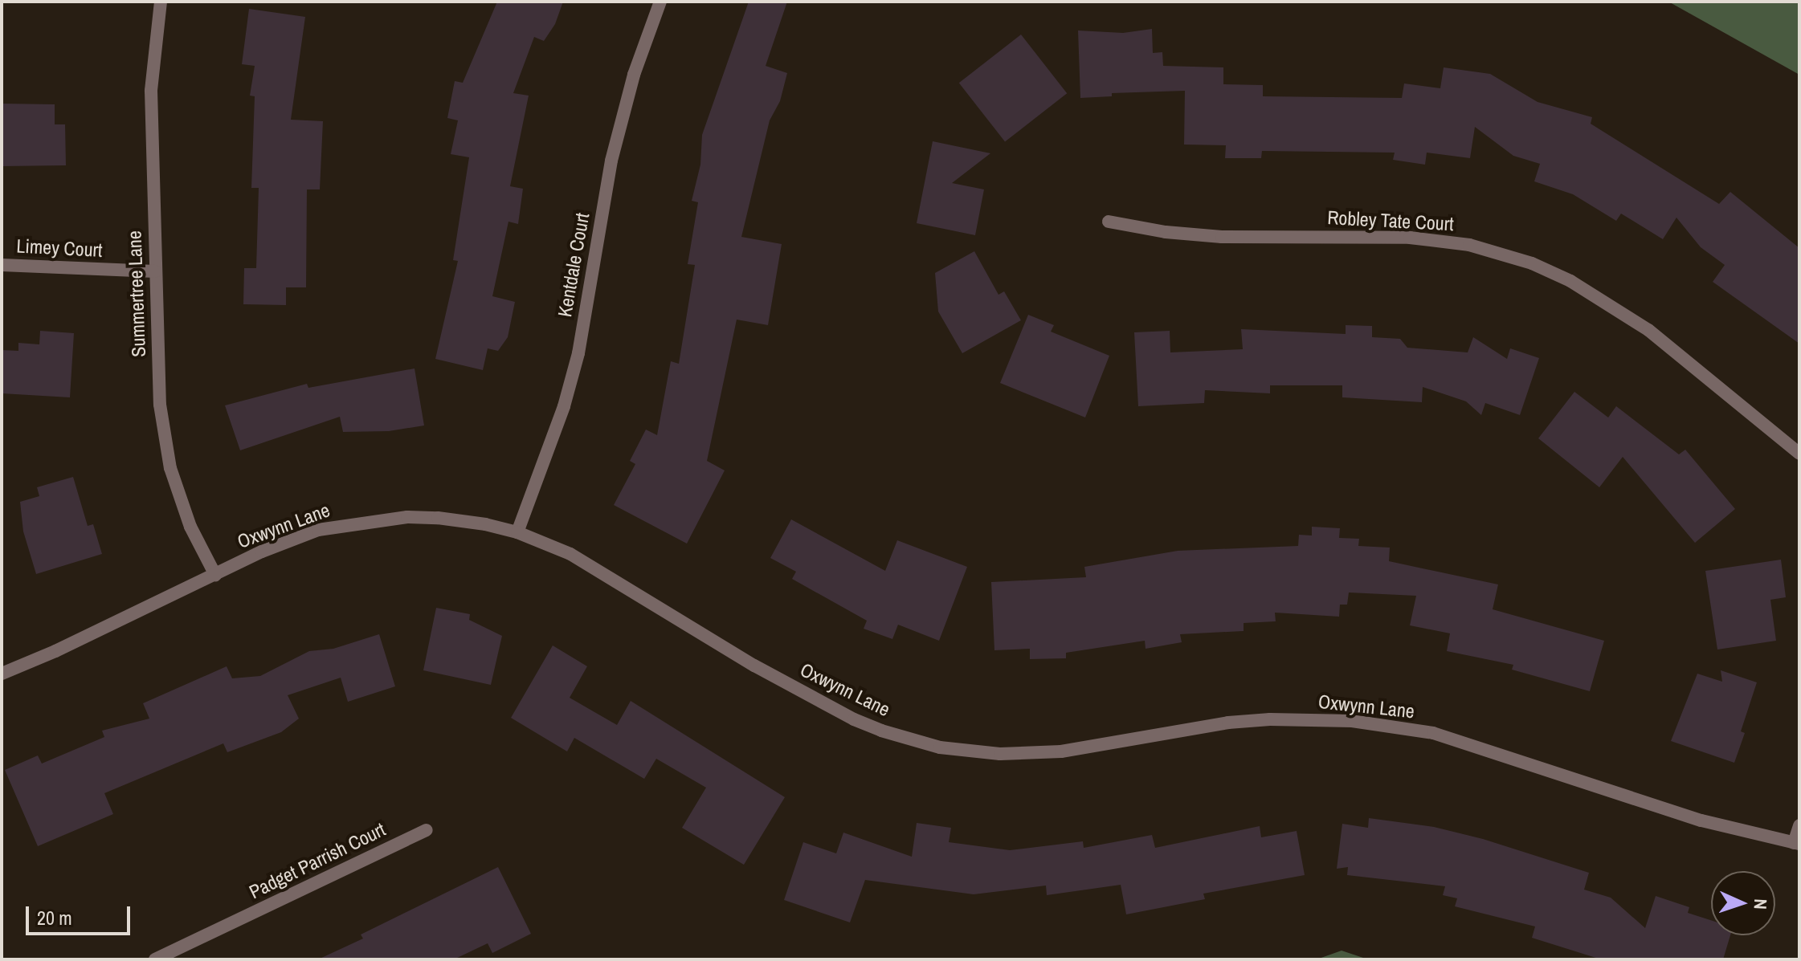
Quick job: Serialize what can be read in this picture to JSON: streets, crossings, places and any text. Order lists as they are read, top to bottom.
{
  "streets": {
    "street": [
      "Robley Tate Court",
      "Limey Court",
      "Kentdale Court",
      "Summertree Lane",
      "Oxwynn Lane",
      "Padget Parrish Court"
    ]
  },
  "crossings": [
    ["Limey Court", "Summertree Lane"],
    ["Kentdale Court", "Oxwynn Lane"],
    ["Summertree Lane", "Oxwynn Lane"]
  ],
  "scale_bar": "20 m",
  "north": "right"
}
